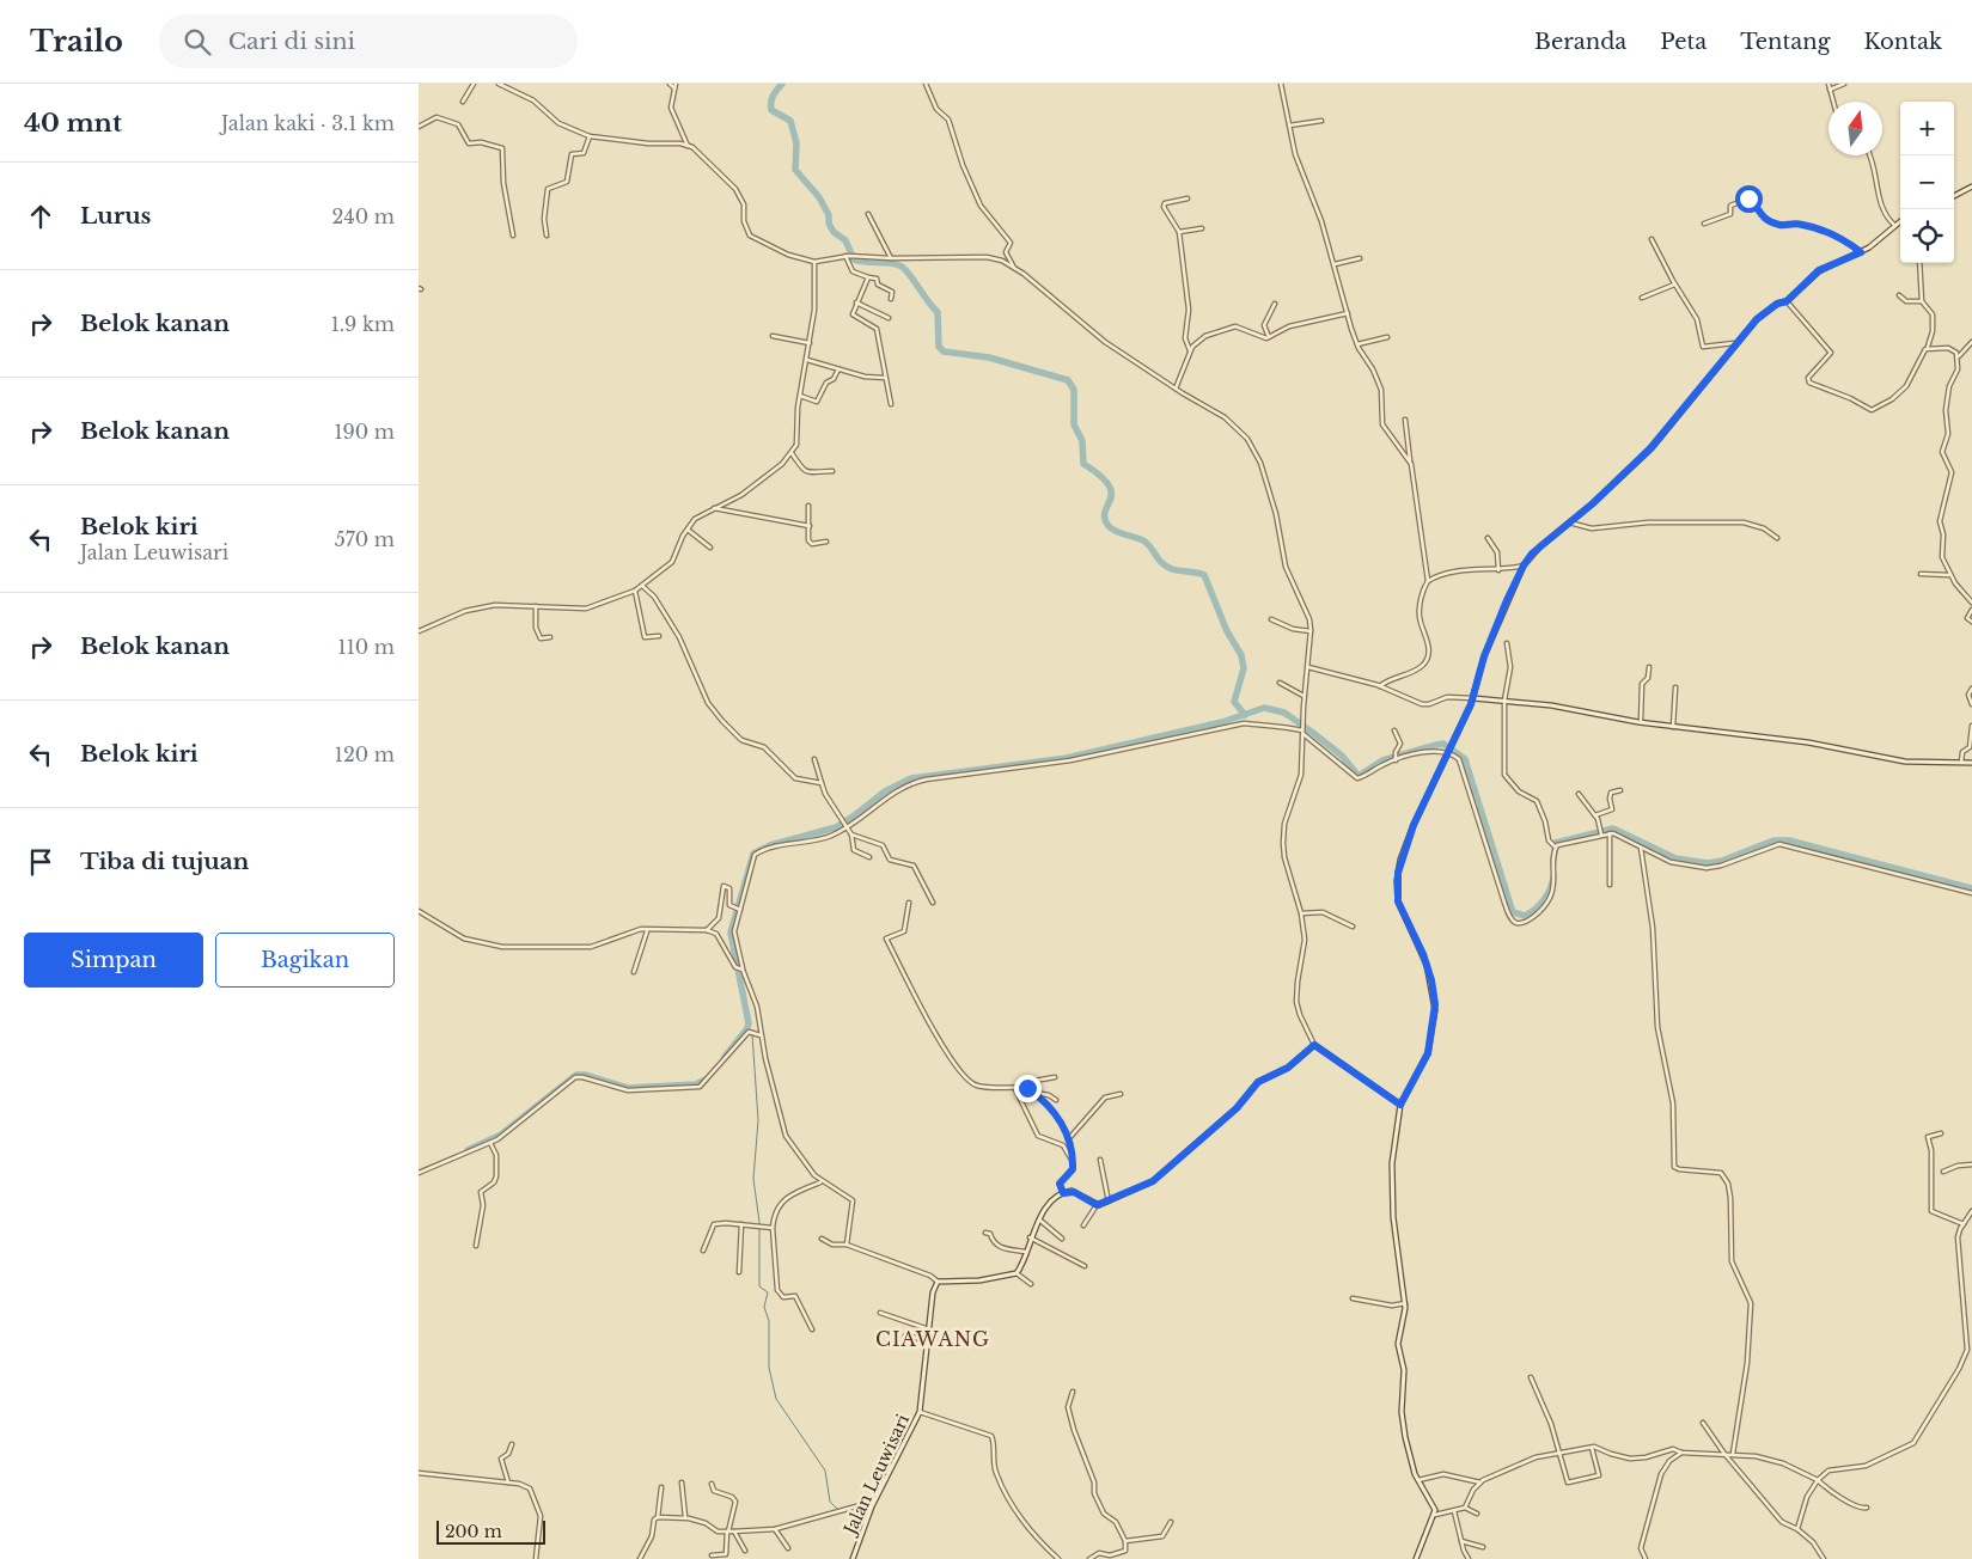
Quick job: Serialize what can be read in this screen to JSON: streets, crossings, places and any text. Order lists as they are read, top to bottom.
{
  "streets": {
    "main road": ["Jalan Leuwisari"]
  },
  "districts": ["CIAWANG"],
  "scale_bar": "200 m",
  "north": "top",
  "page": {
    "header": "Trailo",
    "search": "Cari di sini",
    "nav": [
      "Beranda",
      "Peta",
      "Tentang",
      "Kontak"
    ],
    "heading": ["40 mnt", "Jalan kaki · 3.1 km"],
    "map_buttons": ["+", "−"],
    "list": [
      ["Lurus", "240 m"],
      ["Belok kanan", "1.9 km"],
      ["Belok kanan", "190 m"],
      ["Belok kiri", "Jalan Leuwisari", "570 m"],
      ["Belok kanan", "110 m"],
      ["Belok kiri", "120 m"],
      "Tiba di tujuan"
    ],
    "buttons": ["Simpan", "Bagikan"],
    "scale": "200 m"
  }
}
